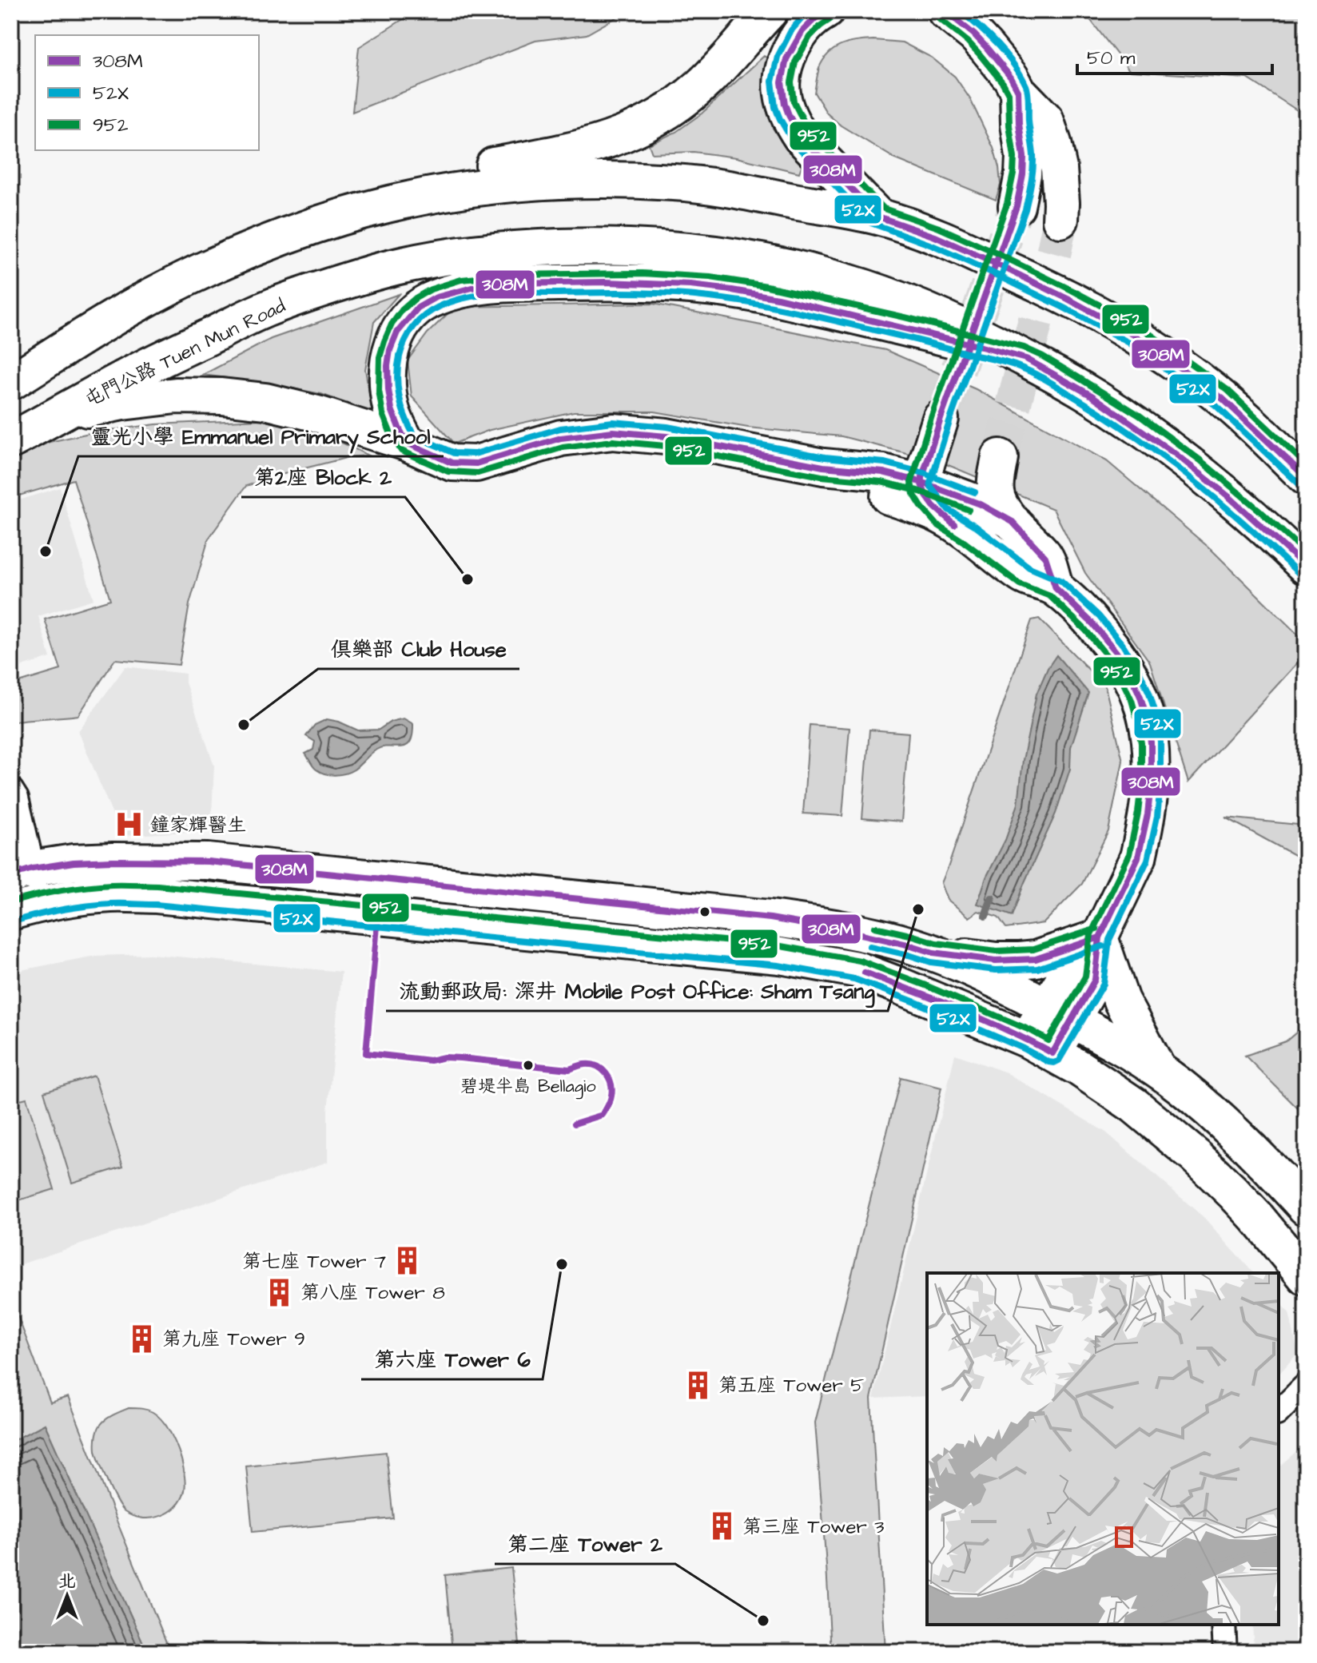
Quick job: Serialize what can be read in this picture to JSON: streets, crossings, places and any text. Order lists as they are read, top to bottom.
{
  "streets": {
    "main road": ["屯門公路 Tuen Mun Road"]
  },
  "places": {
    "other": [
      "靈光小學 Emmanuel Primary School",
      "第2座 Block 2",
      "俱樂部 Club House",
      "流動郵政局: 深井 Mobile Post Office: Sham Tsang",
      "碧堤半島 Bellagio",
      "第六座 Tower 6",
      "第二座 Tower 2"
    ],
    "hospital": ["鐘家輝醫生"],
    "building": [
      "第七座 Tower 7",
      "第八座 Tower 8",
      "第九座 Tower 9",
      "第五座 Tower 5",
      "第三座 Tower 3"
    ]
  },
  "lines": ["transit line 308M", "transit line 52X", "transit line 952"],
  "legend": ["308M", "52X", "952"],
  "scale_bar": "50 m",
  "north": "top"
}
